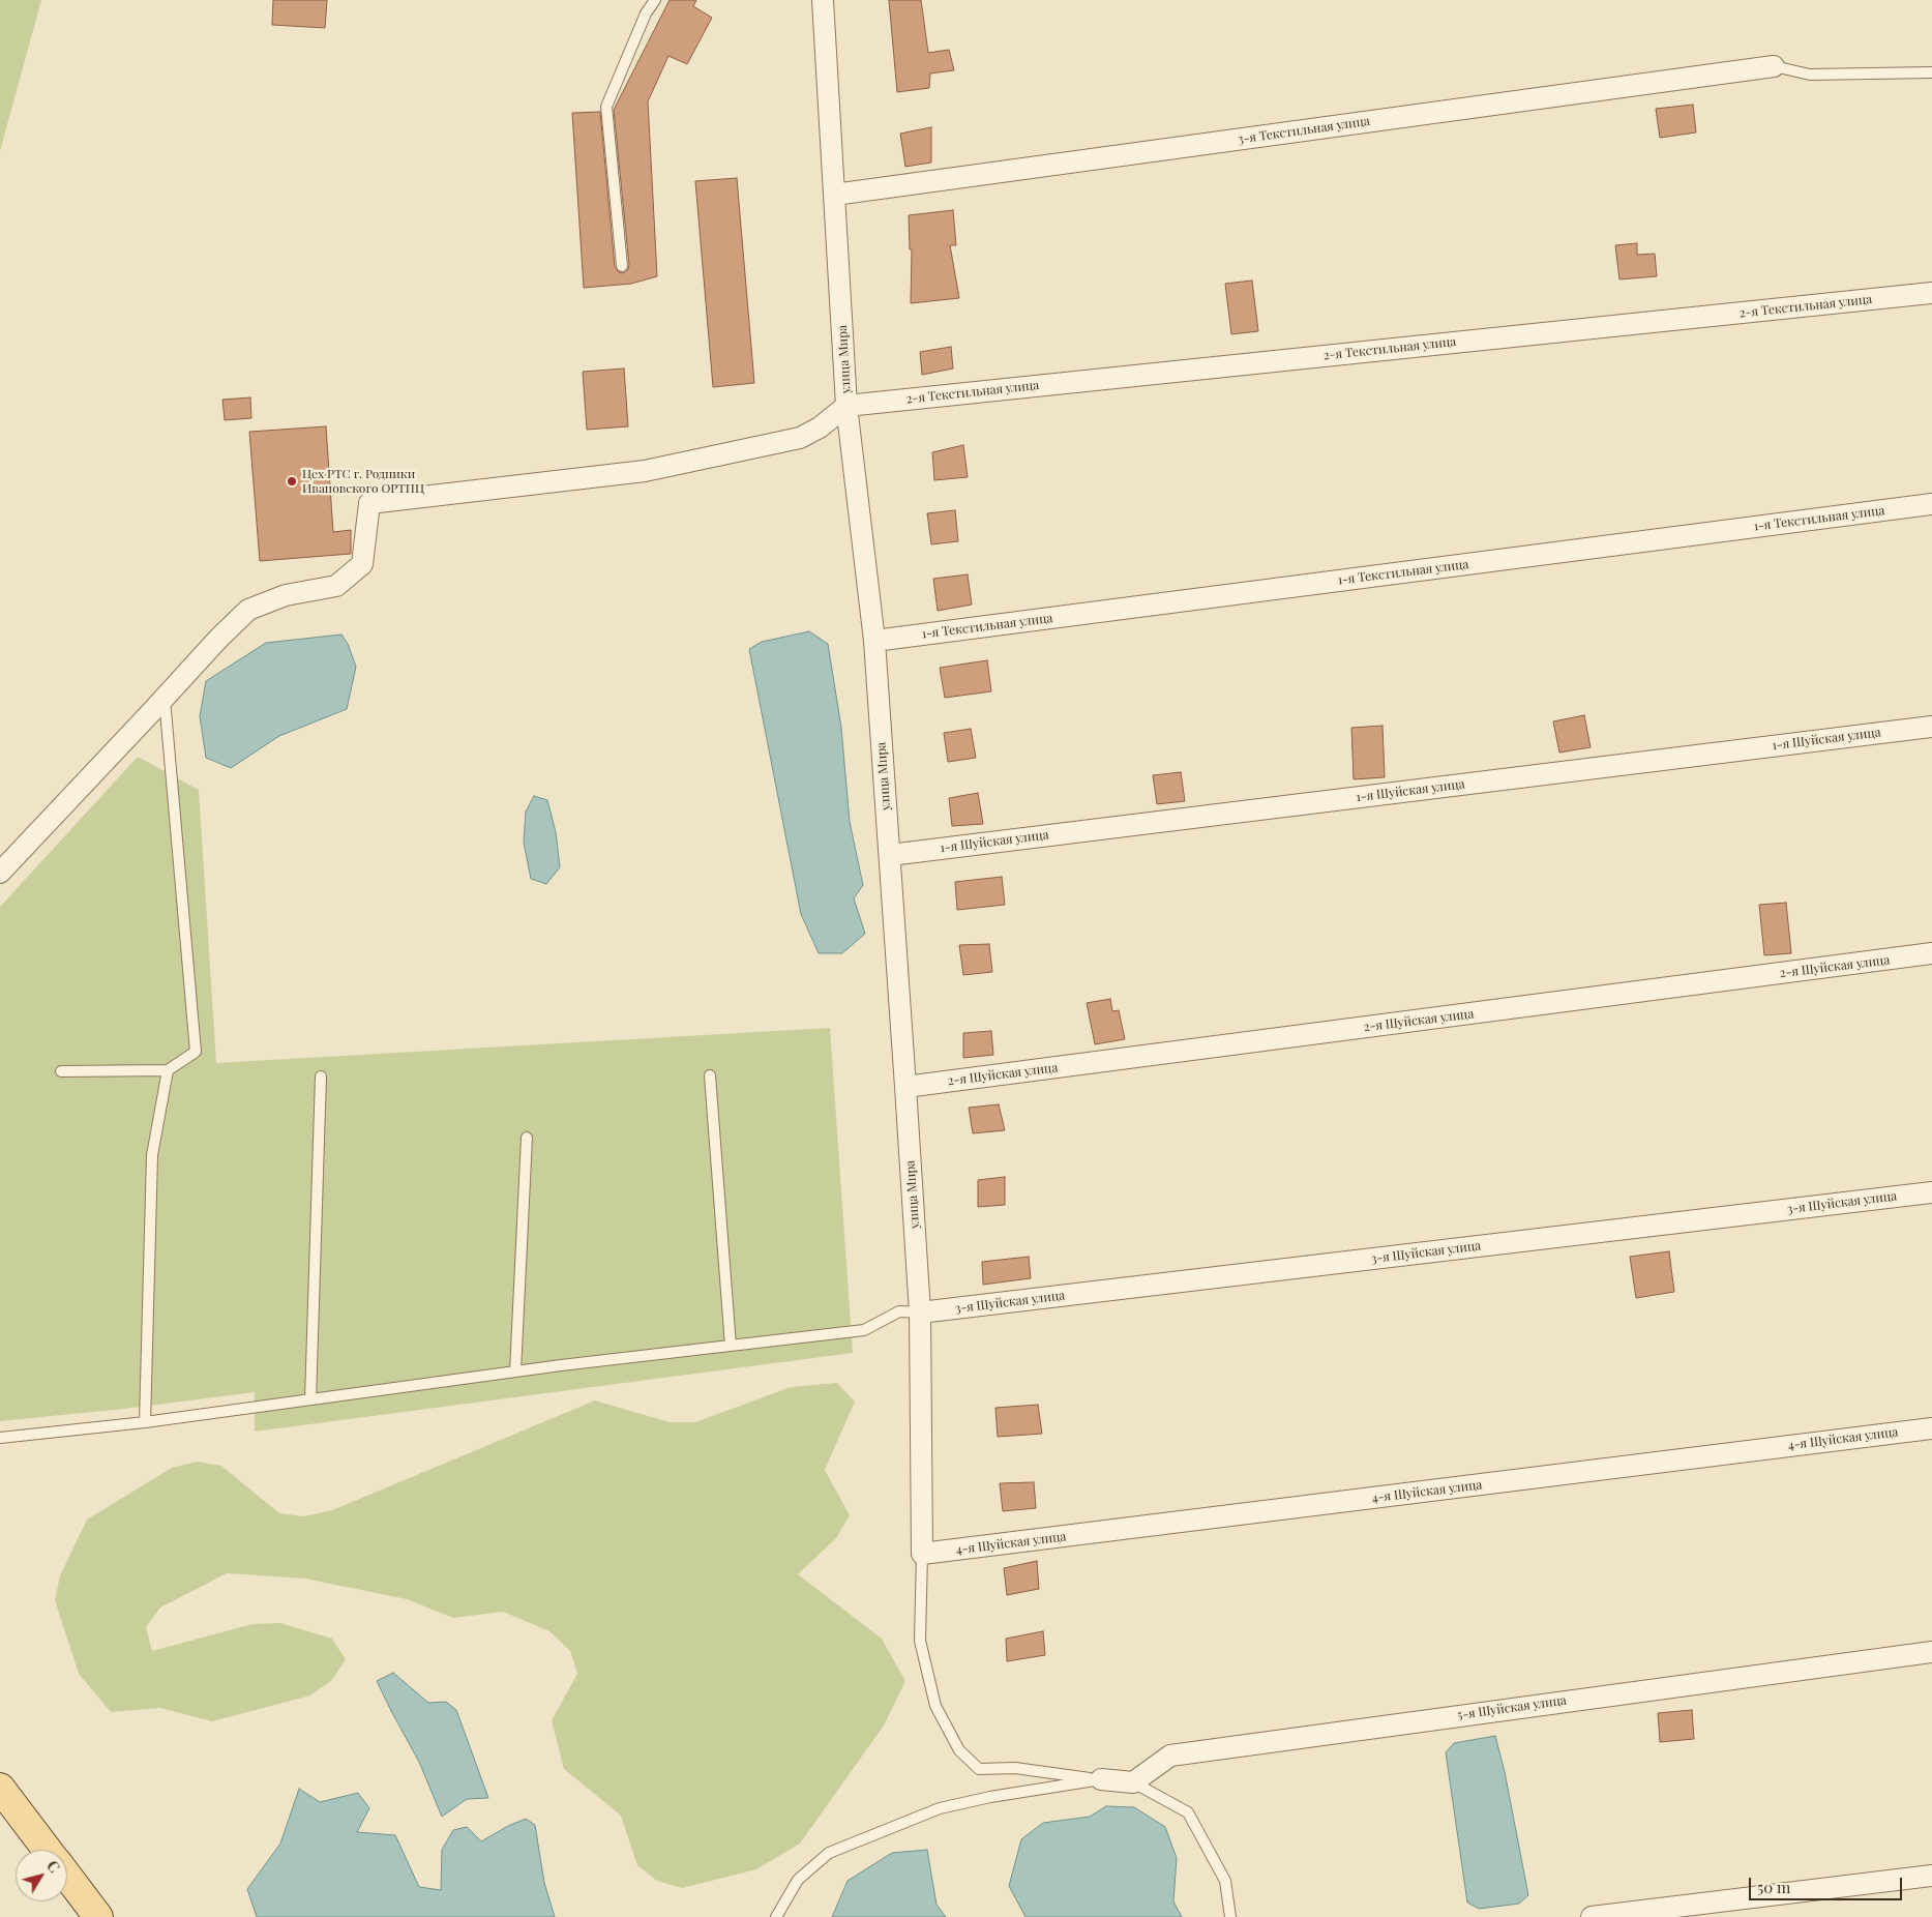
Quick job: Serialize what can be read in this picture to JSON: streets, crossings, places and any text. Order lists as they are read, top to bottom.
{
  "streets": {
    "street": [
      "3-я Текстильная улица",
      "2-я Текстильная улица",
      "улица Мира",
      "1-я Текстильная улица",
      "1-я Шуйская улица",
      "2-я Шуйская улица",
      "3-я Шуйская улица",
      "4-я Шуйская улица",
      "5-я Шуйская улица"
    ]
  },
  "crossings": [
    ["3-я Текстильная улица", "улица Мира"],
    ["2-я Текстильная улица", "улица Мира"],
    ["улица Мира", "1-я Текстильная улица"],
    ["улица Мира", "1-я Шуйская улица"],
    ["улица Мира", "2-я Шуйская улица"],
    ["улица Мира", "3-я Шуйская улица"],
    ["улица Мира", "4-я Шуйская улица"]
  ],
  "places": ["Цех РТС г. Родники Ивановского ОРТПЦ"],
  "scale_bar": "50 m",
  "north": "top right"
}
